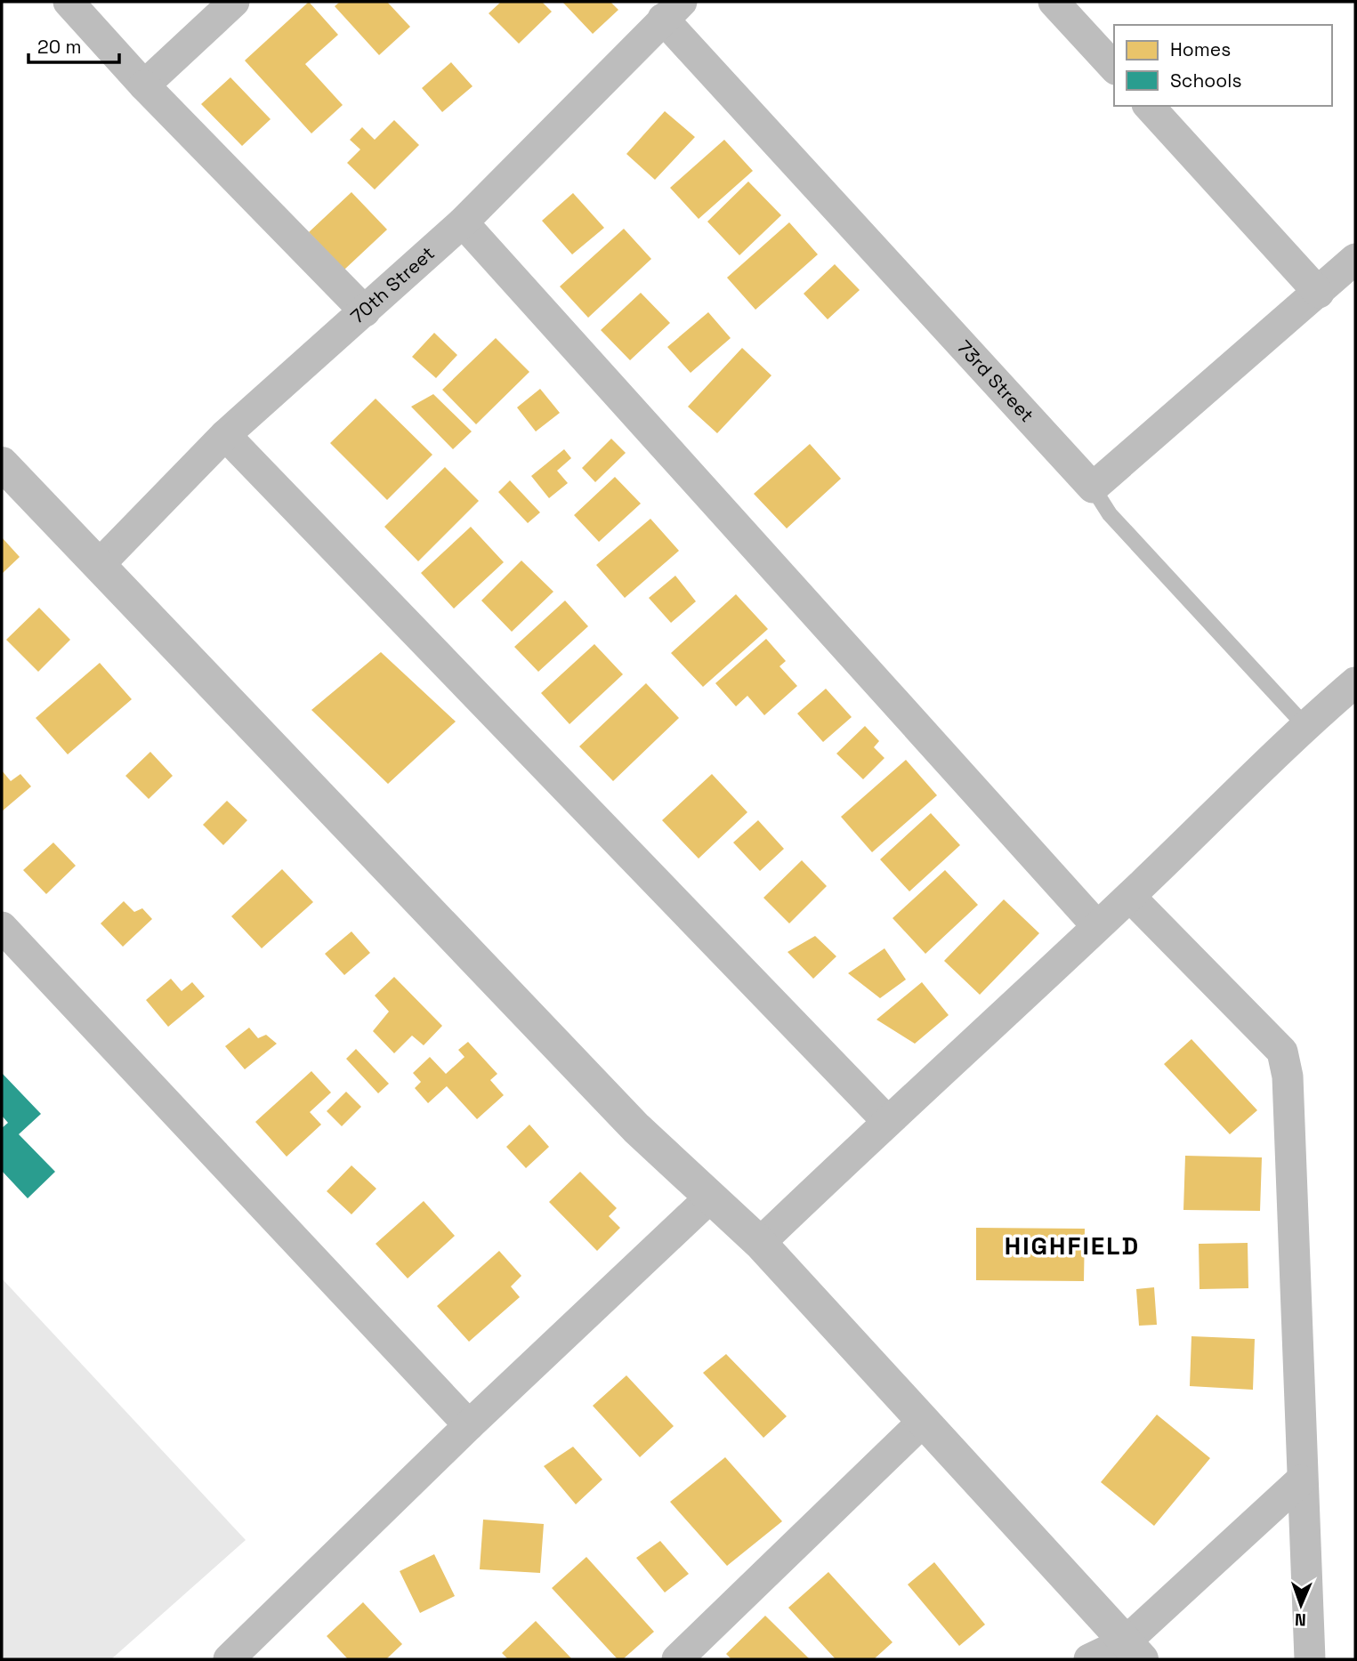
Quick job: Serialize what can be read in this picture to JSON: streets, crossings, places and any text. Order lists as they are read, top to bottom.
{
  "streets": {
    "street": ["70th Street", "73rd Street"]
  },
  "crossings": [
    ["70th Street", "73rd Street"]
  ],
  "districts": ["HIGHFIELD"],
  "legend": ["Homes", "Schools"],
  "scale_bar": "20 m",
  "north": "bottom"
}
